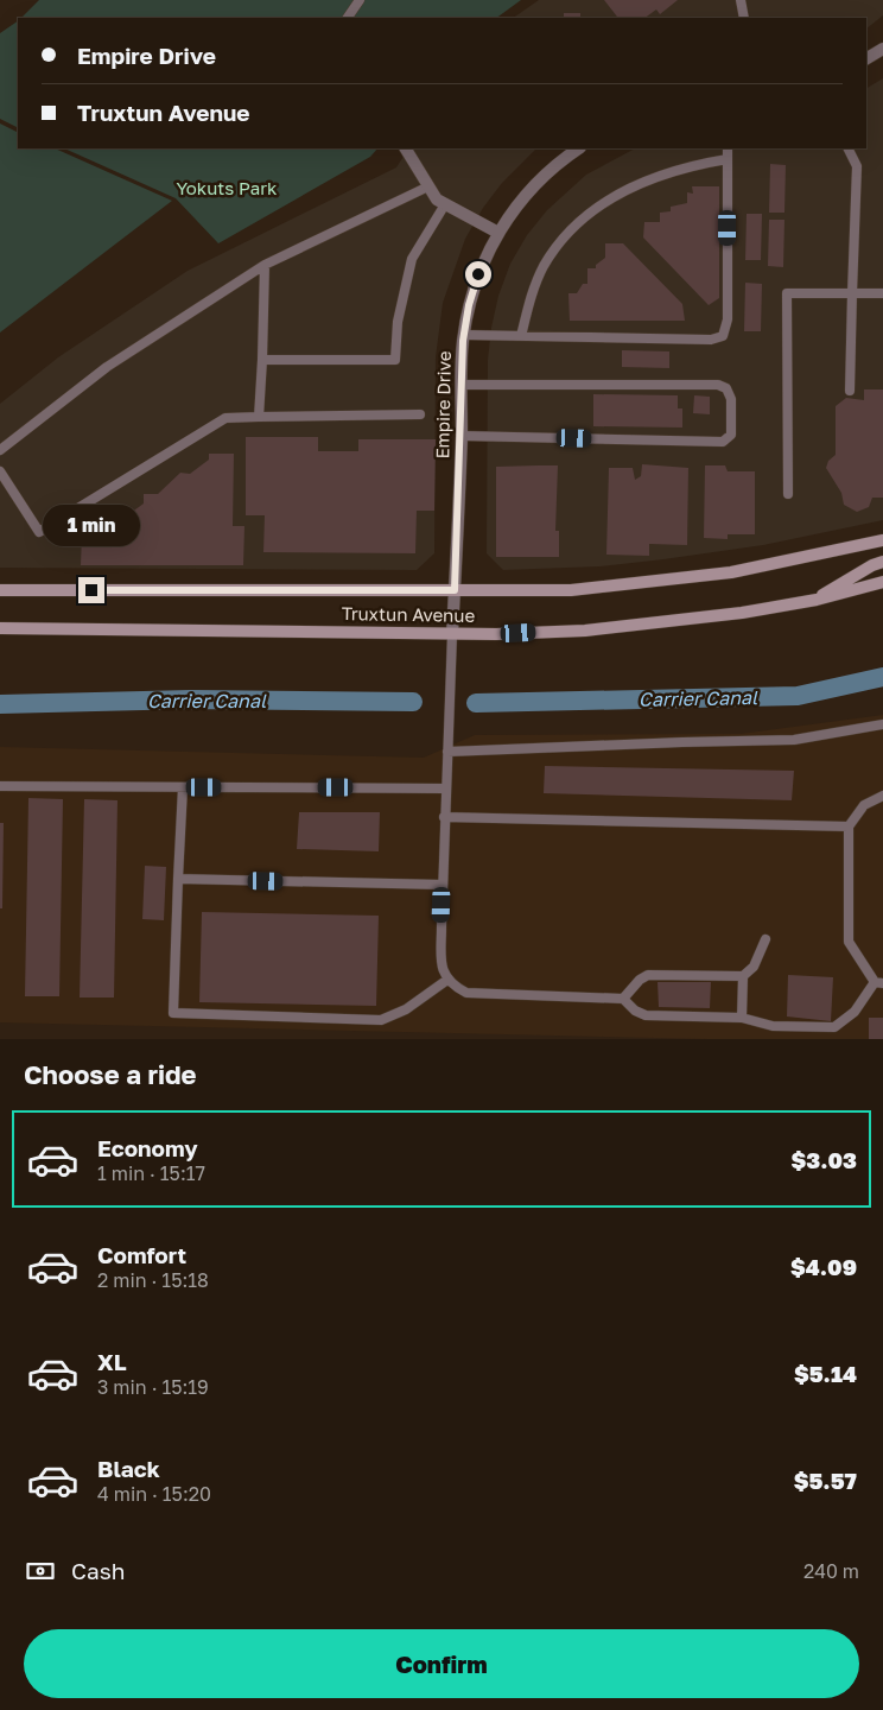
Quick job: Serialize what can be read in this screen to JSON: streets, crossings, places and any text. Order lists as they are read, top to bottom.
{
  "streets": {
    "main road": ["Truxtun Avenue"],
    "street": ["Empire Drive"]
  },
  "crossings": [
    ["Empire Drive", "Truxtun Avenue"]
  ],
  "water": ["Carrier Canal"],
  "parks": ["Yokuts Park"],
  "page": {
    "banner": ["Empire Drive", "Truxtun Avenue"],
    "bubble": "1 min",
    "heading": "Choose a ride",
    "list": [
      {
        "name": "Economy",
        "note": "1 min · 15:17",
        "value": "$3.03"
      },
      {
        "name": "Comfort",
        "note": "2 min · 15:18",
        "value": "$4.09"
      },
      {
        "name": "XL",
        "note": "3 min · 15:19",
        "value": "$5.14"
      },
      {
        "name": "Black",
        "note": "4 min · 15:20",
        "value": "$5.57"
      }
    ],
    "pay": ["Cash", "240 m"],
    "buttons": "Confirm"
  }
}
